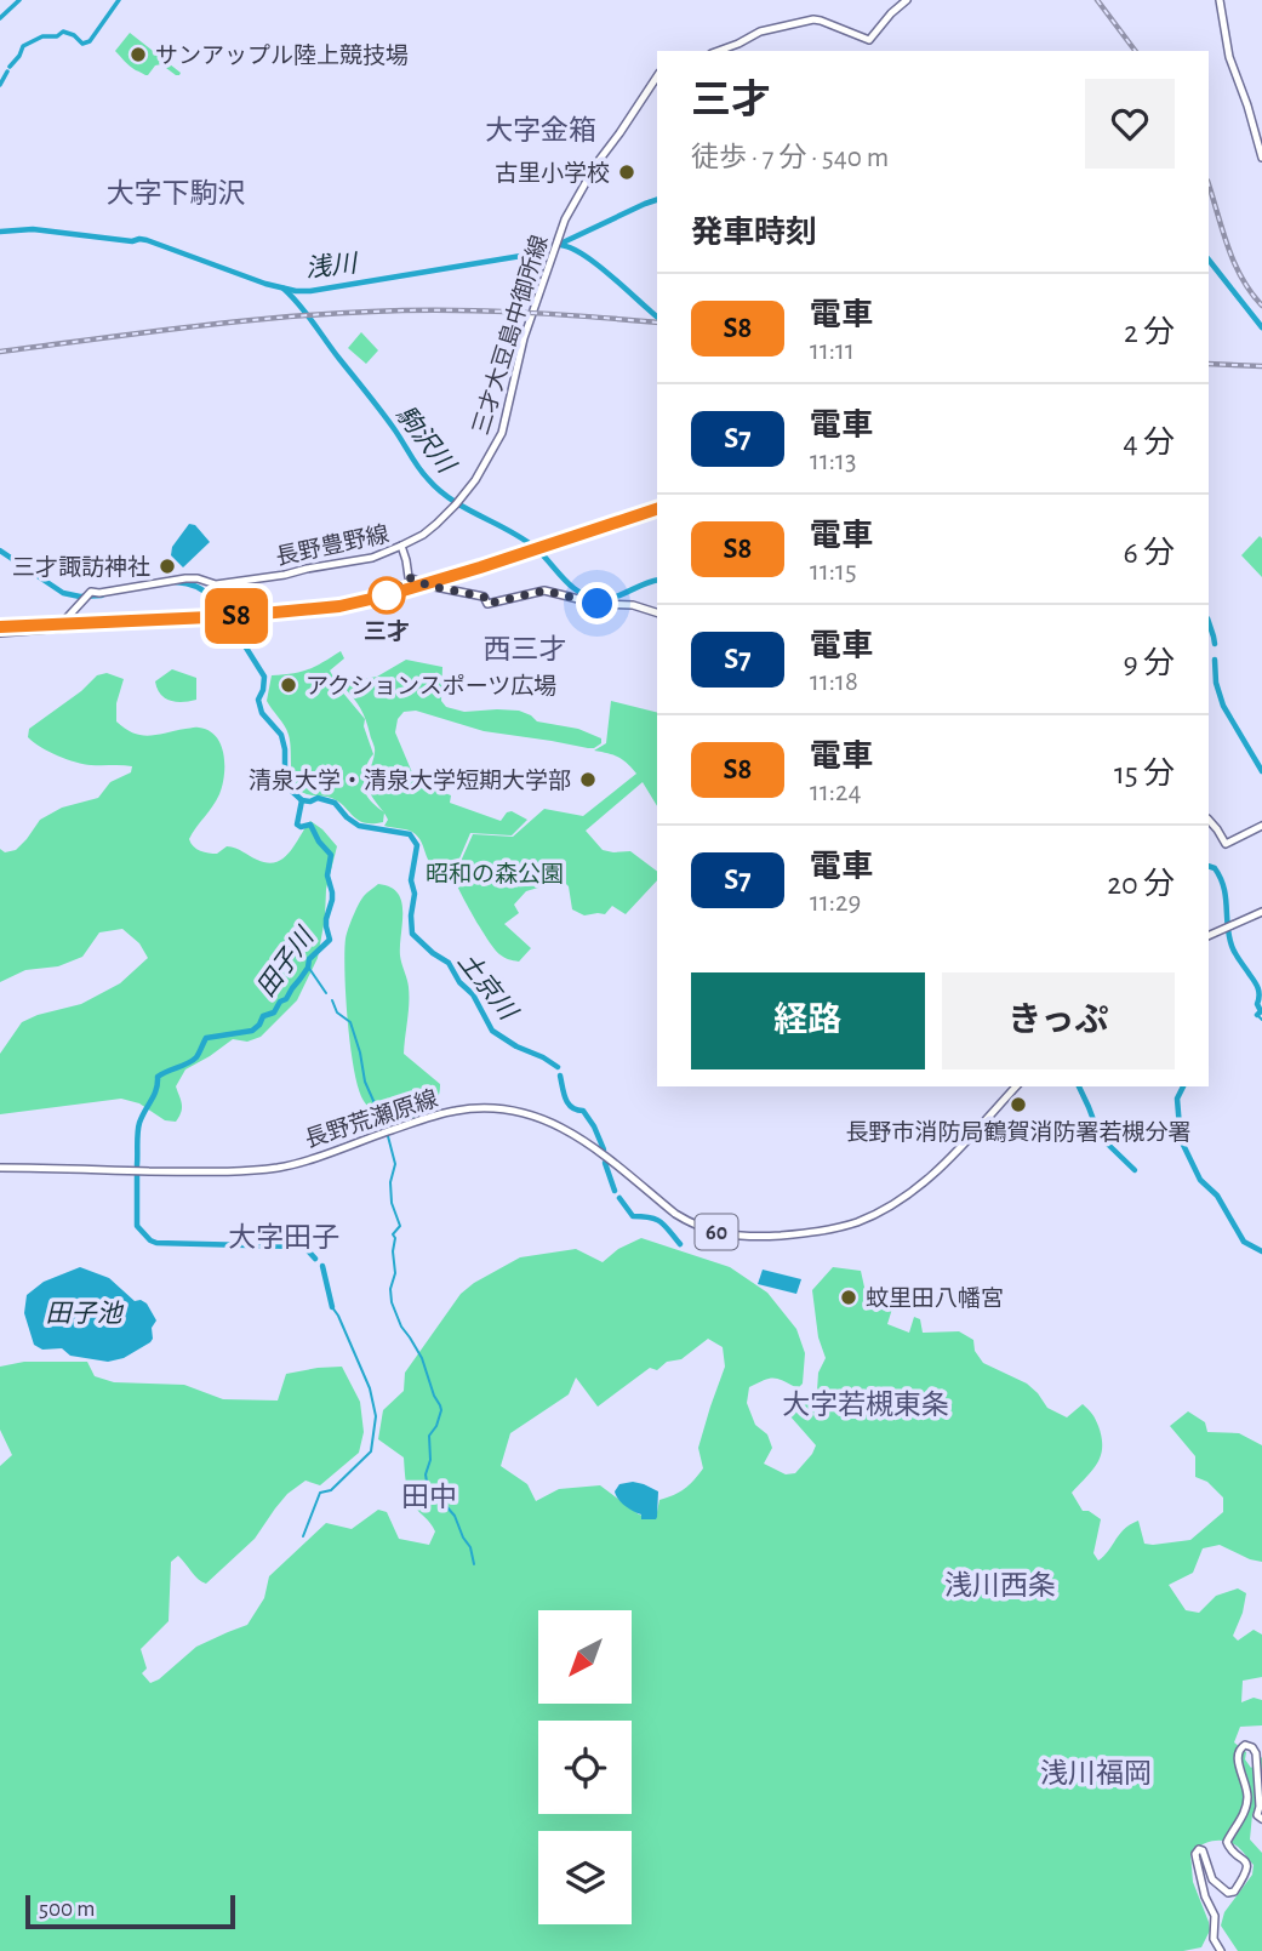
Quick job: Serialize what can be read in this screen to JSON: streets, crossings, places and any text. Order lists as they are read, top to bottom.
{
  "streets": {
    "main road": [
      "三才大豆島中御所線",
      "長野豊野線",
      "長野荒瀬原線",
      "60"
    ]
  },
  "crossings": [
    ["三才大豆島中御所線", "長野豊野線"]
  ],
  "districts": [
    "大字金箱",
    "大字下駒沢",
    "西三才",
    "大字田子",
    "大字若槻東条",
    "田中",
    "浅川西条",
    "浅川福岡"
  ],
  "water": [
    "浅川",
    "駒沢川",
    "田子川",
    "土京川",
    "田子池"
  ],
  "parks": ["昭和の森公園"],
  "places": [
    "サンアップル陸上競技場",
    "古里小学校",
    "三才諏訪神社",
    "三才",
    "アクションスポーツ広場",
    "清泉大学・清泉大学短期大学部",
    "長野市消防局鶴賀消防署若槻分署",
    "蚊里田八幡宮"
  ],
  "scale_bar": "500 m",
  "north": "bottom left",
  "page": {
    "on_map": "S8",
    "heading": [
      ["三才", "徒歩 · 7 分 · 540 m"],
      "発車時刻"
    ],
    "list": [
      {
        "mark": "S8",
        "name": "電車",
        "note": "11:11",
        "value": "2 分"
      },
      {
        "mark": "S7",
        "name": "電車",
        "note": "11:13",
        "value": "4 分"
      },
      {
        "mark": "S8",
        "name": "電車",
        "note": "11:15",
        "value": "6 分"
      },
      {
        "mark": "S7",
        "name": "電車",
        "note": "11:18",
        "value": "9 分"
      },
      {
        "mark": "S8",
        "name": "電車",
        "note": "11:24",
        "value": "15 分"
      },
      {
        "mark": "S7",
        "name": "電車",
        "note": "11:29",
        "value": "20 分"
      }
    ],
    "buttons": ["経路", "きっぷ"],
    "scale": "500 m"
  }
}
